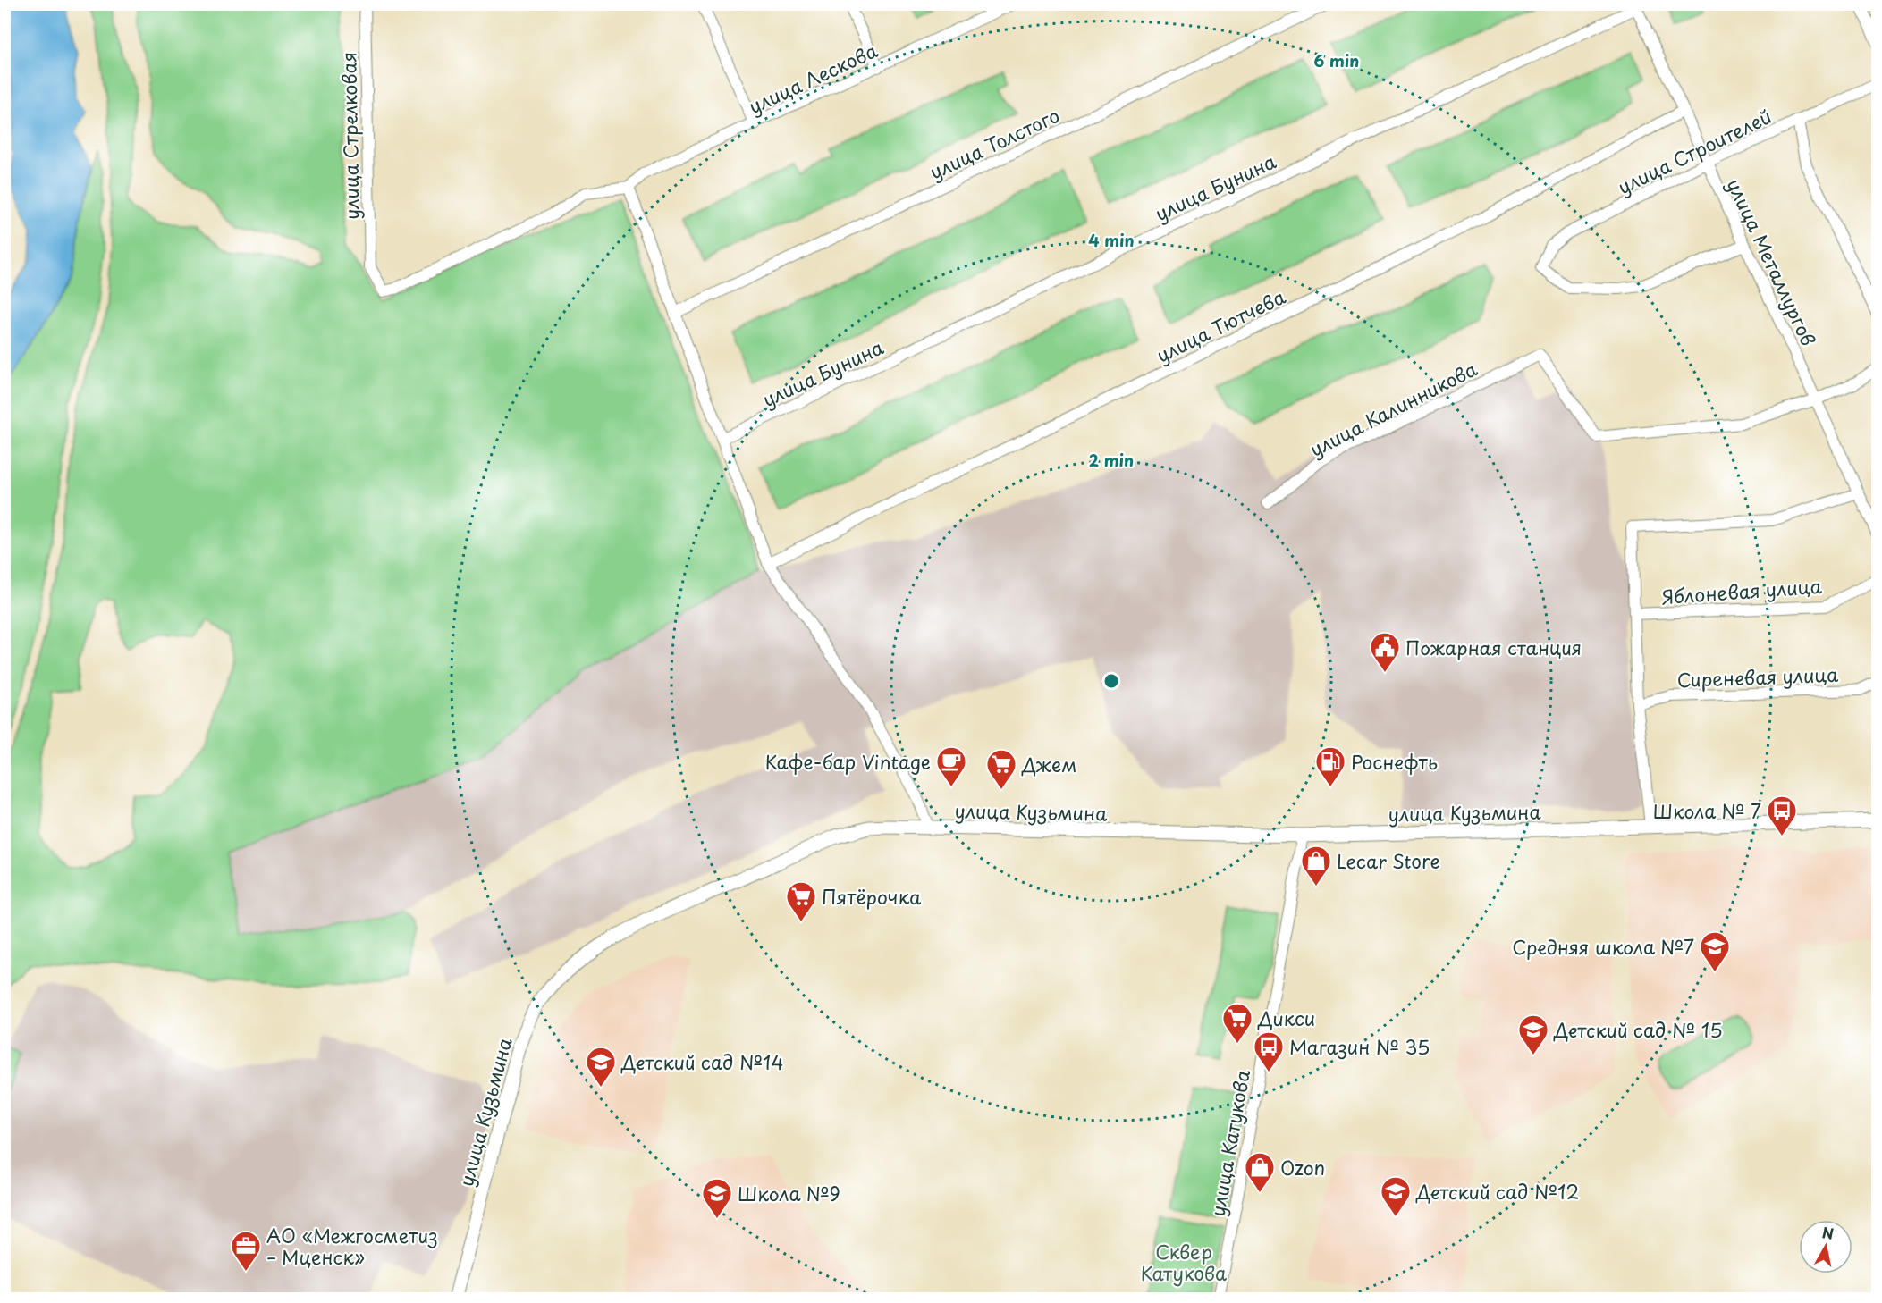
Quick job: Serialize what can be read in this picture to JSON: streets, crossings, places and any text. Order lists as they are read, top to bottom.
{
  "streets": {
    "main road": ["улица Кузьмина"],
    "street": [
      "улица Лескова",
      "улица Стрелковая",
      "улица Толстого",
      "улица Строителей",
      "улица Бунина",
      "улица Металлургов",
      "улица Тютчева",
      "улица Калинникова",
      "Яблоневая улица",
      "Сиреневая улица",
      "улица Катукова"
    ]
  },
  "crossings": [
    ["улица Лескова", "улица Стрелковая"],
    ["улица Строителей", "улица Металлургов"],
    ["улица Бунина", "улица Металлургов"],
    ["улица Металлургов", "улица Тютчева"],
    ["улица Металлургов", "улица Калинникова"],
    ["улица Кузьмина", "улица Катукова"]
  ],
  "parks": ["Сквер Катукова"],
  "places": {
    "public building": ["Пожарная станция"],
    "cafe": ["Кафе-бар Vintage"],
    "fuel station": ["Роснефть"],
    "supermarket": ["Джем", "Пятёрочка", "Дикси"],
    "bus stop": ["Школа № 7", "Магазин № 35"],
    "shop": ["Lecar Store", "Ozon"],
    "school or university": [
      "Средняя школа №7",
      "Детский сад № 15",
      "Детский сад №14",
      "Детский сад №12",
      "Школа №9"
    ],
    "office": ["АО «Межгосметиз – Мценск»"]
  },
  "north": "top",
  "rings": ["6 min", "4 min", "2 min"]
}
